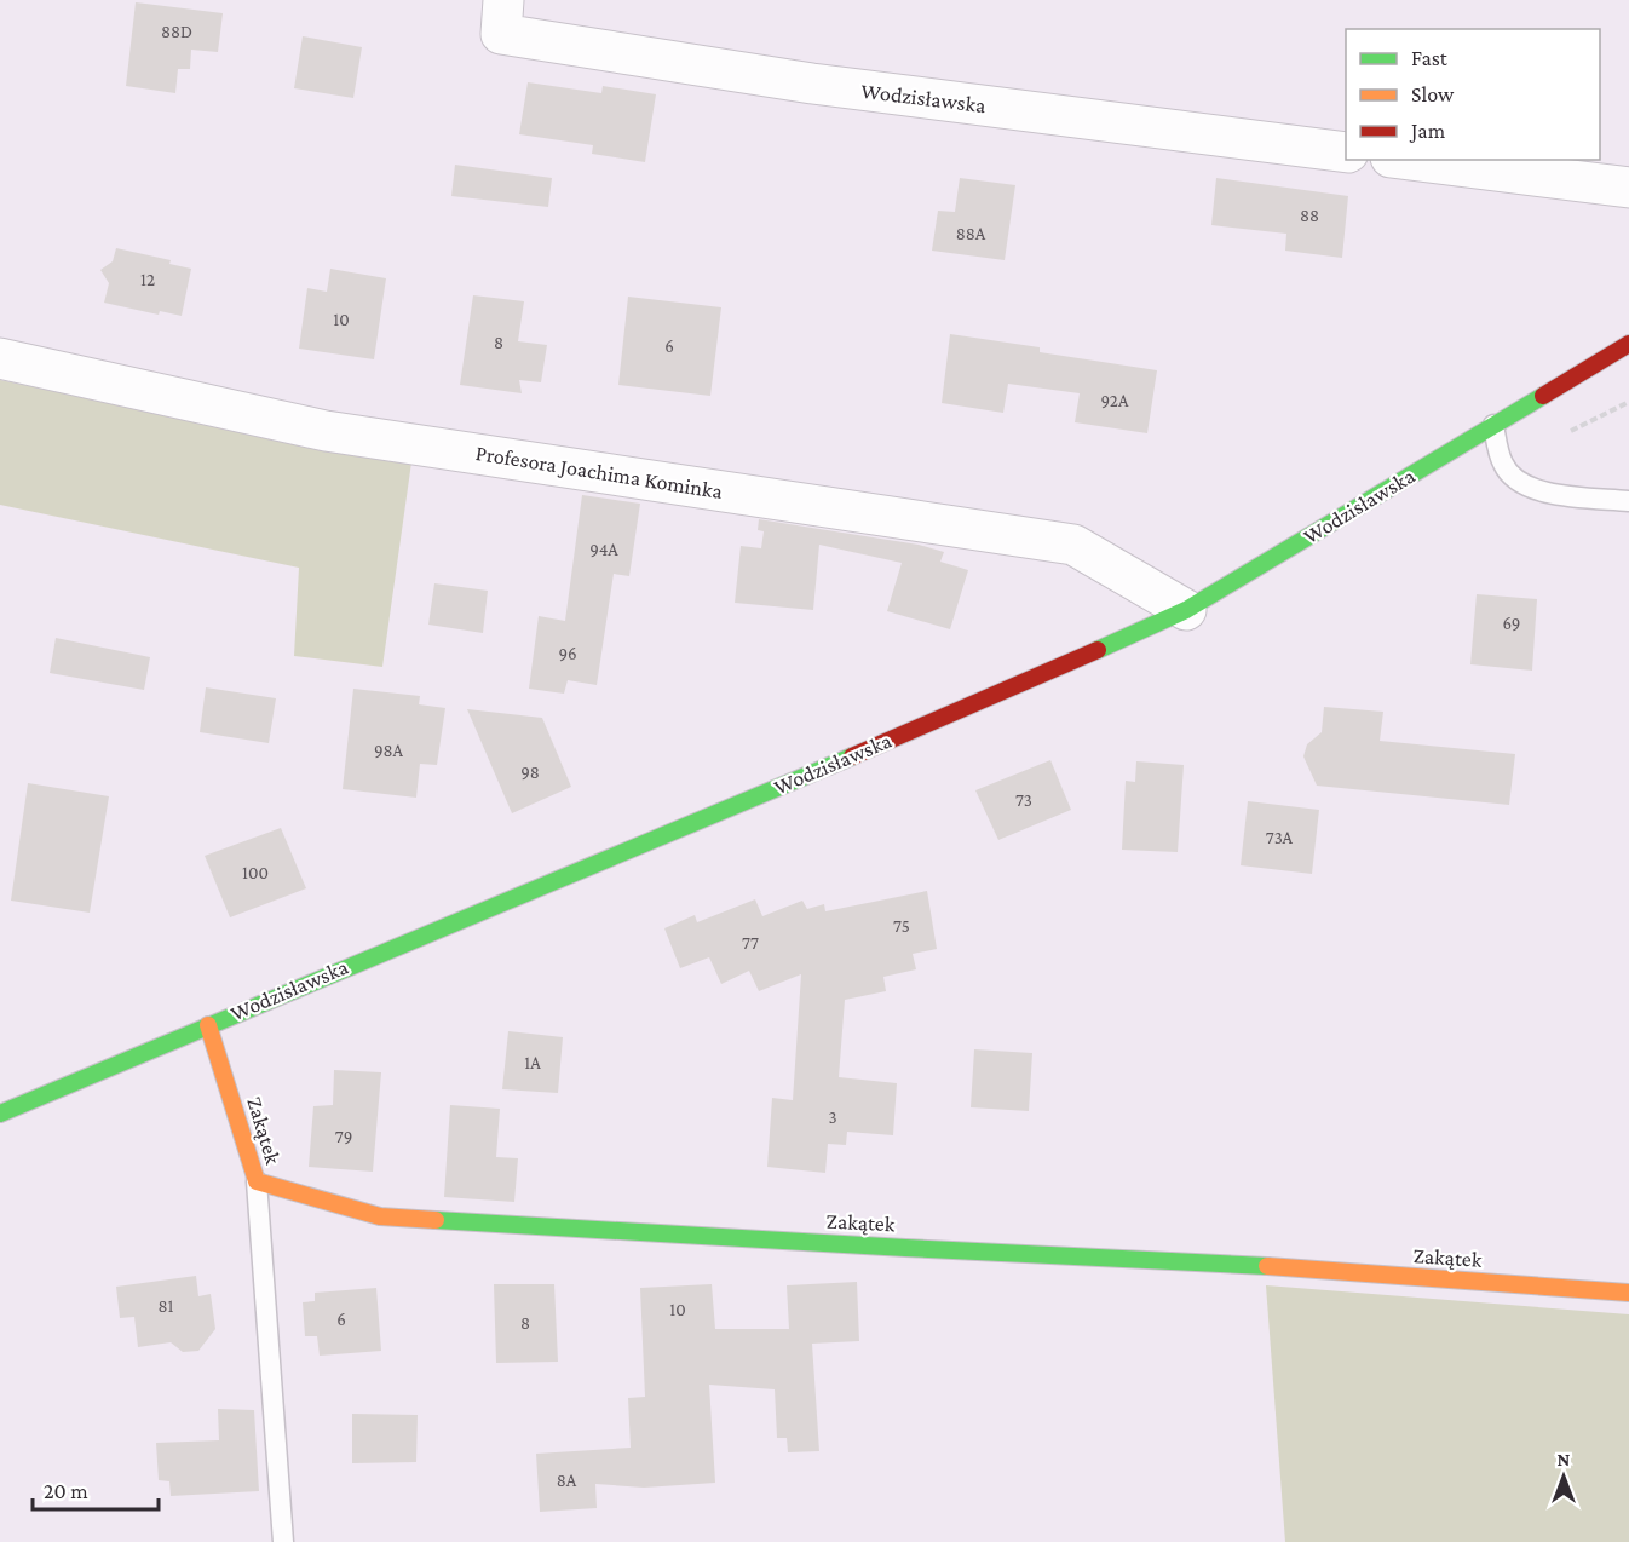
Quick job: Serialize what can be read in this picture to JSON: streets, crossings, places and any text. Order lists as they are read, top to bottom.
{
  "streets": {
    "main road": ["Wodzisławska", "Zakątek"],
    "street": ["Profesora Joachima Kominka"]
  },
  "crossings": [
    ["Wodzisławska", "Profesora Joachima Kominka"],
    ["Wodzisławska", "Zakątek"]
  ],
  "house_numbers": [
    "88D",
    "88",
    "88A",
    "12",
    "10",
    "8",
    "6",
    "92A",
    "94A",
    "69",
    "96",
    "98A",
    "98",
    "73",
    "73A",
    "100",
    "75",
    "77",
    "1A",
    "3",
    "79",
    "81",
    "10",
    "6",
    "8",
    "8A"
  ],
  "legend": ["Fast", "Slow", "Jam"],
  "scale_bar": "20 m",
  "north": "top"
}
